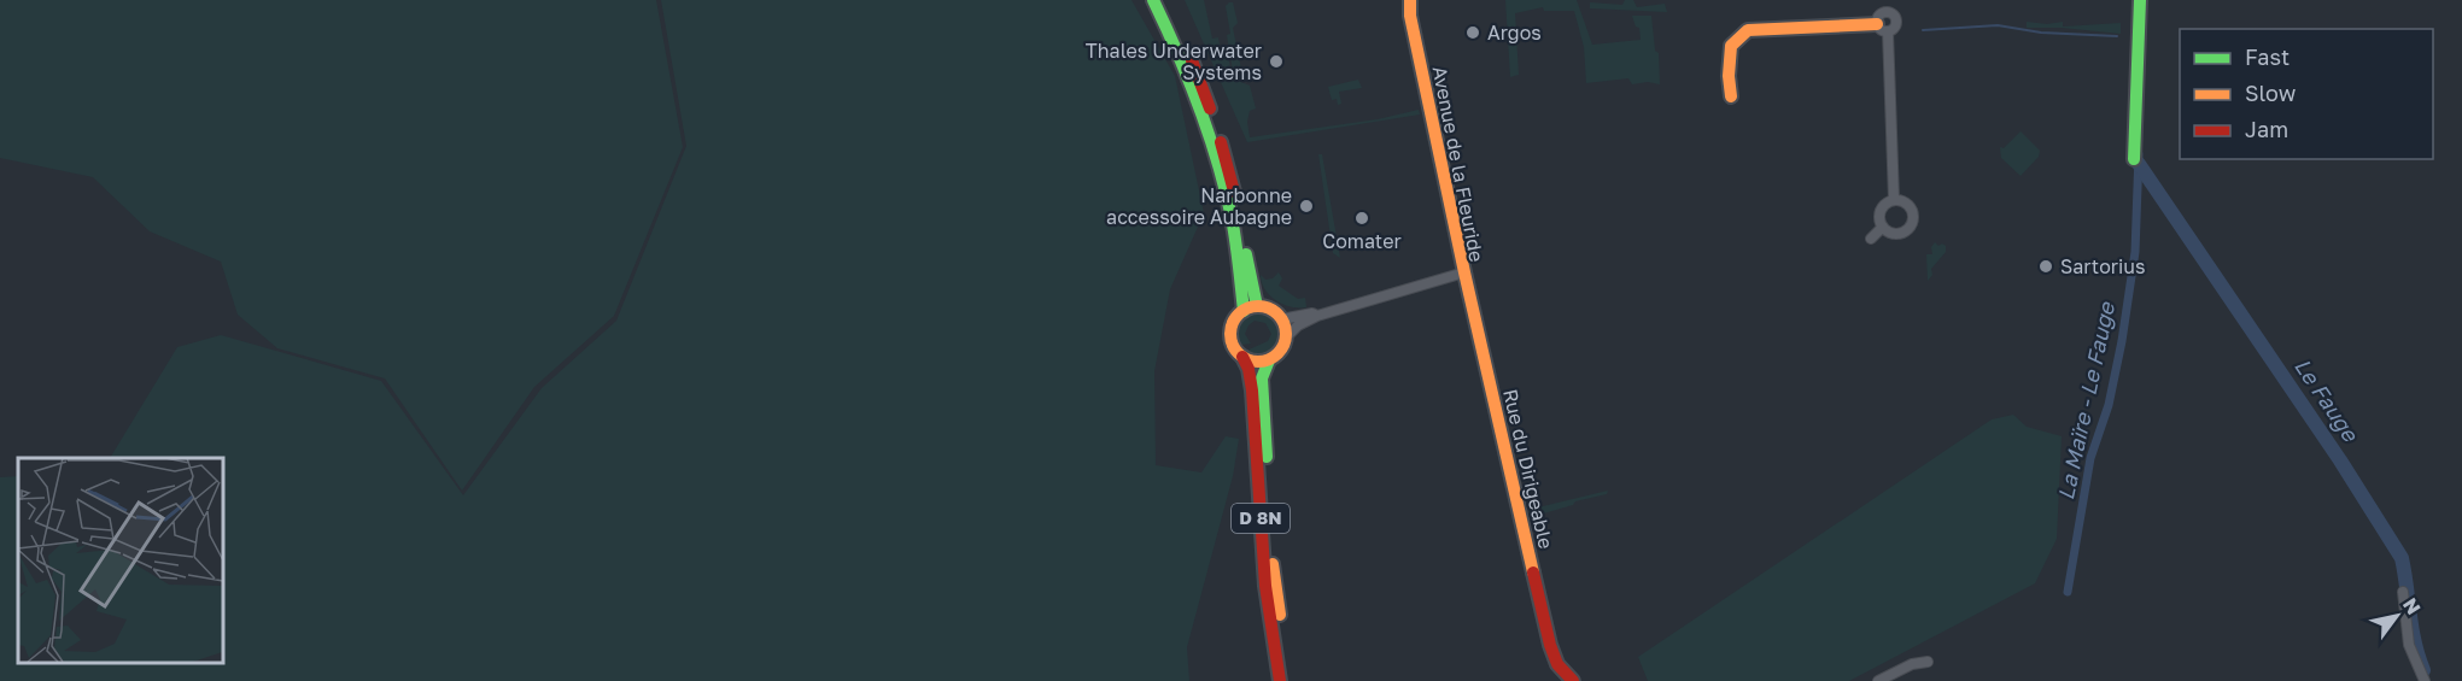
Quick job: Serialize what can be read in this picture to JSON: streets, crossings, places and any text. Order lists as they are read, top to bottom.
{
  "streets": {
    "main road": ["Avenue de la Fleuride", "Rue du Dirigeable", "D 8N"]
  },
  "crossings": [
    ["Avenue de la Fleuride", "Rue du Dirigeable"],
    ["Avenue de la Fleuride", "D 8N"]
  ],
  "water": ["Le Fauge", "La Maïre - Le Fauge"],
  "places": [
    "Argos",
    "Thales Underwater Systems",
    "Narbonne accessoire Aubagne",
    "Comater",
    "Sartorius"
  ],
  "legend": ["Fast", "Slow", "Jam"],
  "north": "top right"
}
